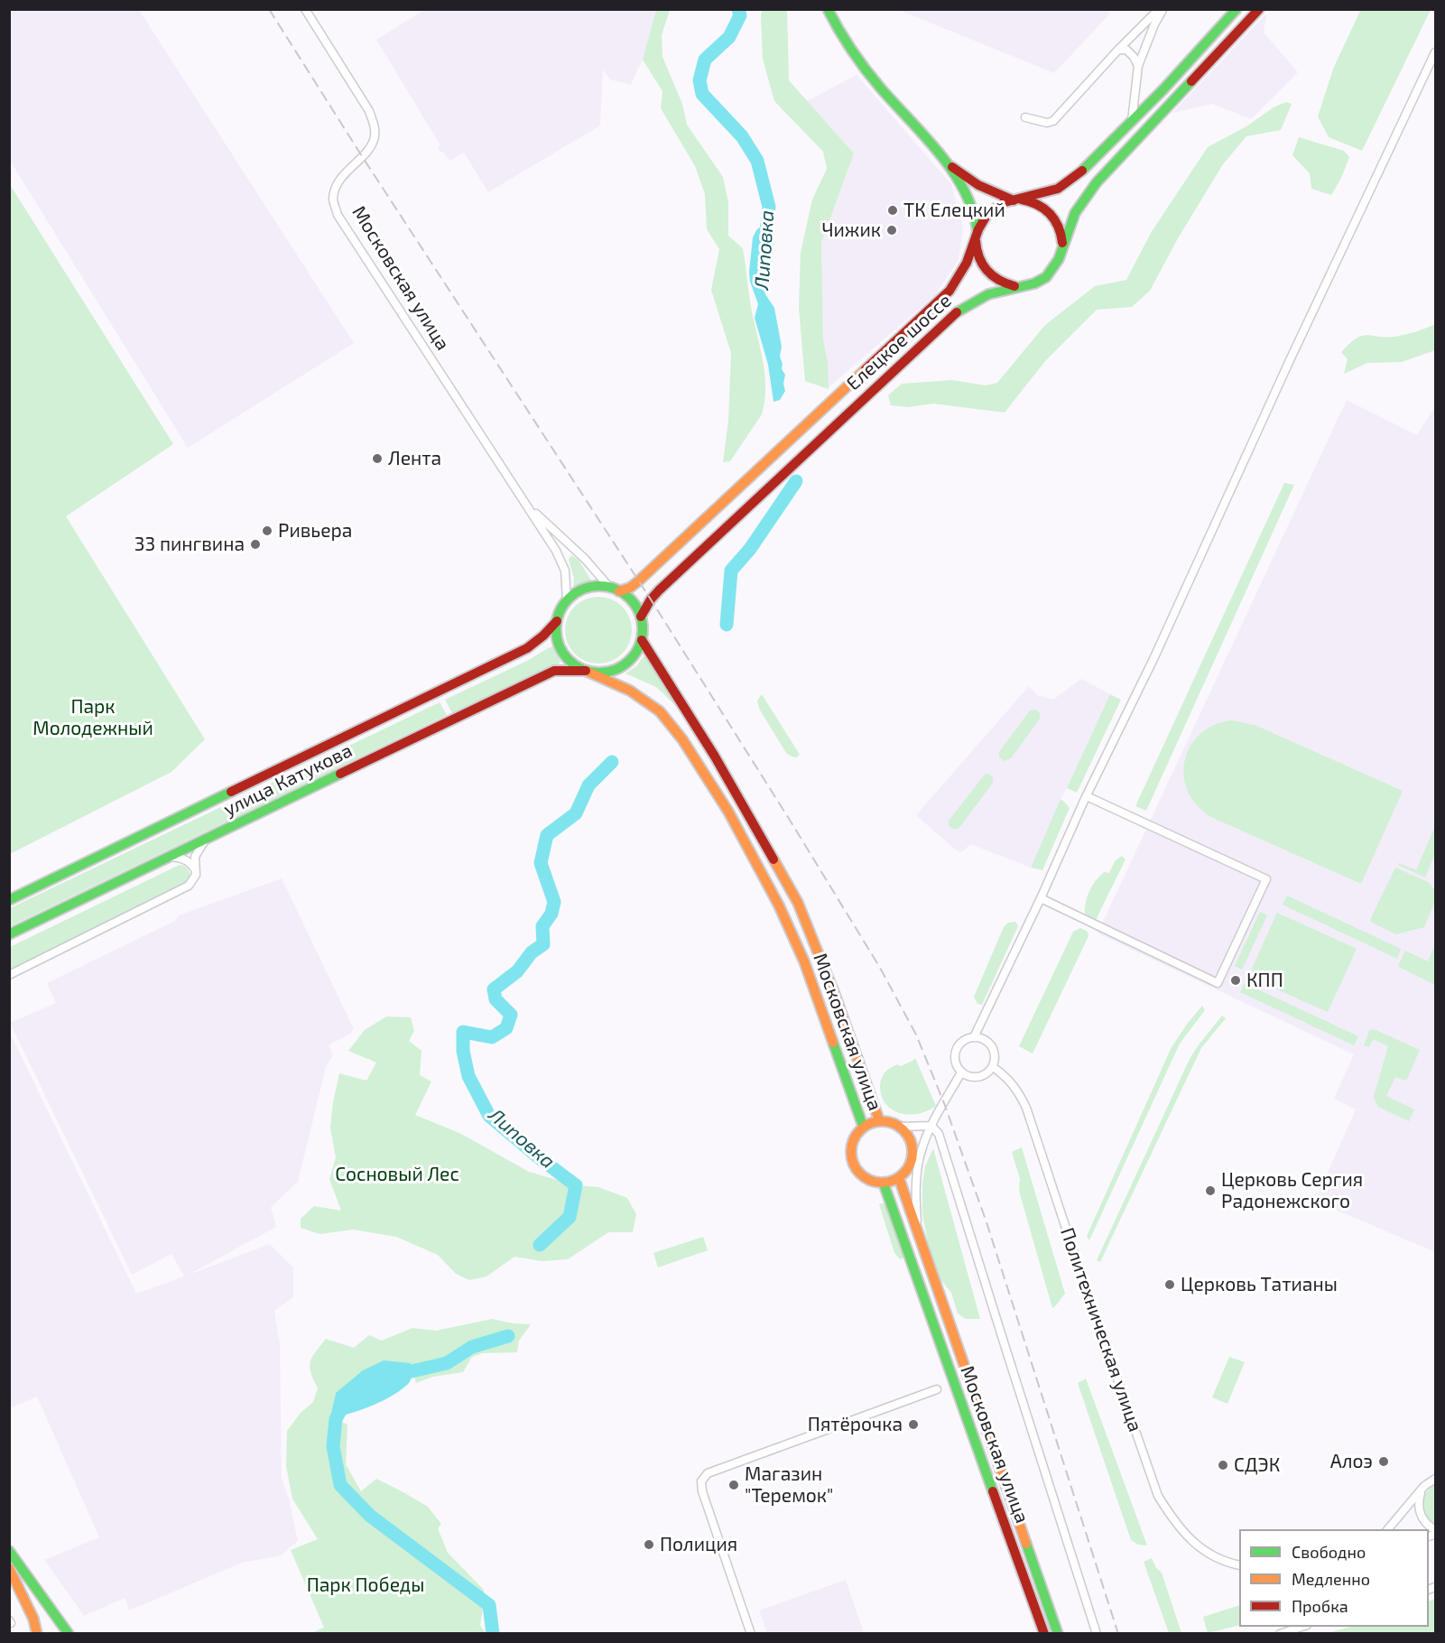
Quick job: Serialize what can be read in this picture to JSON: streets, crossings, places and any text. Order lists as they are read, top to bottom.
{
  "streets": {
    "main road": ["Московская улица", "Елецкое шоссе", "улица Катукова"],
    "street": ["Политехническая улица"]
  },
  "crossings": [
    ["Московская улица", "Елецкое шоссе"],
    ["Московская улица", "улица Катукова"],
    ["Елецкое шоссе", "улица Катукова"]
  ],
  "water": ["Липовка"],
  "parks": ["Парк Молодежный", "Сосновый Лес", "Парк Победы"],
  "places": [
    "ТК Елецкий",
    "Чижик",
    "Лента",
    "Ривьера",
    "33 пингвина",
    "КПП",
    "Церковь Сергия Радонежского",
    "Церковь Татианы",
    "Пятёрочка",
    "Алоэ",
    "СДЭК",
    "Магазин \"Теремок\"",
    "Полиция"
  ],
  "legend": ["Свободно", "Медленно", "Пробка"]
}
